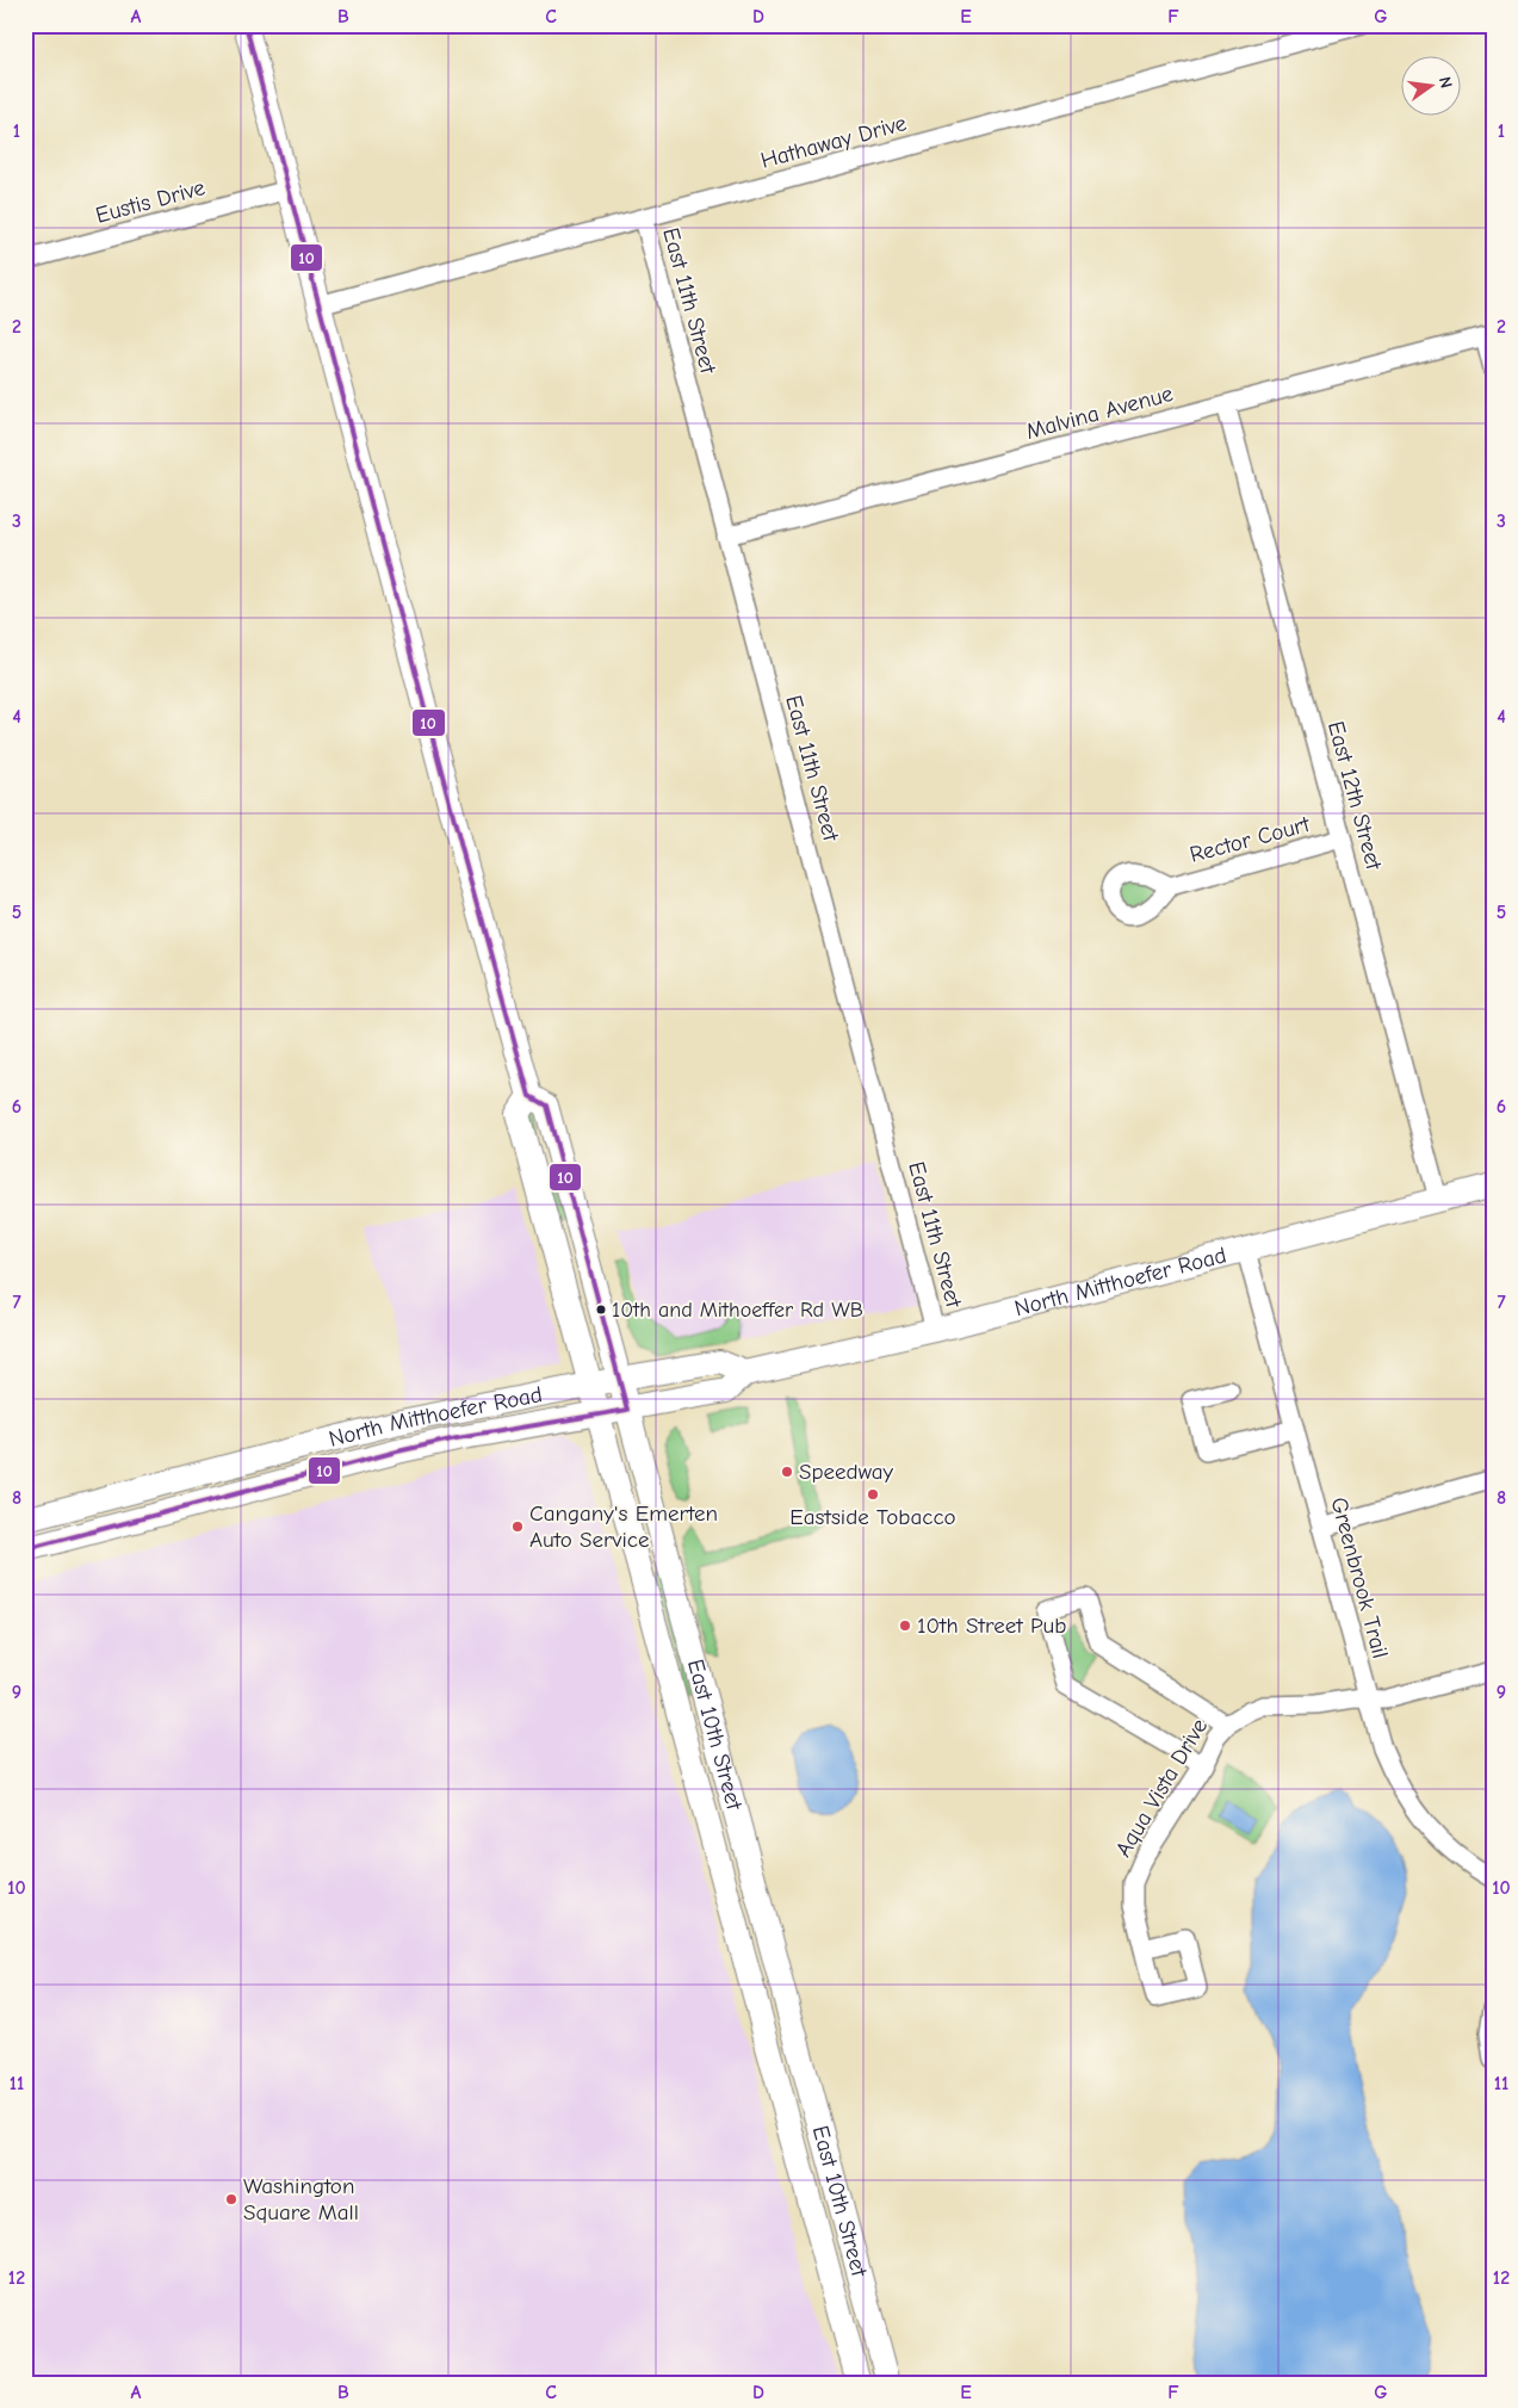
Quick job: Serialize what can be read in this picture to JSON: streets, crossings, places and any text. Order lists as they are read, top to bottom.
{
  "streets": {
    "main road": ["North Mitthoefer Road", "East 10th Street"],
    "street": [
      "Hathaway Drive",
      "Eustis Drive",
      "East 11th Street",
      "Malvina Avenue",
      "East 12th Street",
      "Rector Court",
      "Greenbrook Trail",
      "Aqua Vista Drive"
    ]
  },
  "crossings": [
    ["Hathaway Drive", "East 11th Street"],
    ["Hathaway Drive", "East 10th Street"],
    ["Eustis Drive", "East 10th Street"],
    ["East 11th Street", "Malvina Avenue"],
    ["East 11th Street", "North Mitthoefer Road"],
    ["Malvina Avenue", "East 12th Street"],
    ["East 12th Street", "Rector Court"],
    ["East 12th Street", "North Mitthoefer Road"],
    ["North Mitthoefer Road", "Greenbrook Trail"],
    ["North Mitthoefer Road", "East 10th Street"],
    ["Greenbrook Trail", "Aqua Vista Drive"]
  ],
  "places": [
    "10th and Mithoeffer Rd WB",
    "Speedway",
    "Eastside Tobacco",
    "Cangany's Emerten Auto Service",
    "10th Street Pub",
    "Washington Square Mall"
  ],
  "lines": ["transit line 10"],
  "north": "right",
  "grid": {
    "columns": [
      "A",
      "B",
      "C",
      "D",
      "E",
      "F",
      "G"
    ],
    "rows": [
      "1",
      "2",
      "3",
      "4",
      "5",
      "6",
      "7",
      "8",
      "9",
      "10",
      "11",
      "12"
    ]
  }
}
